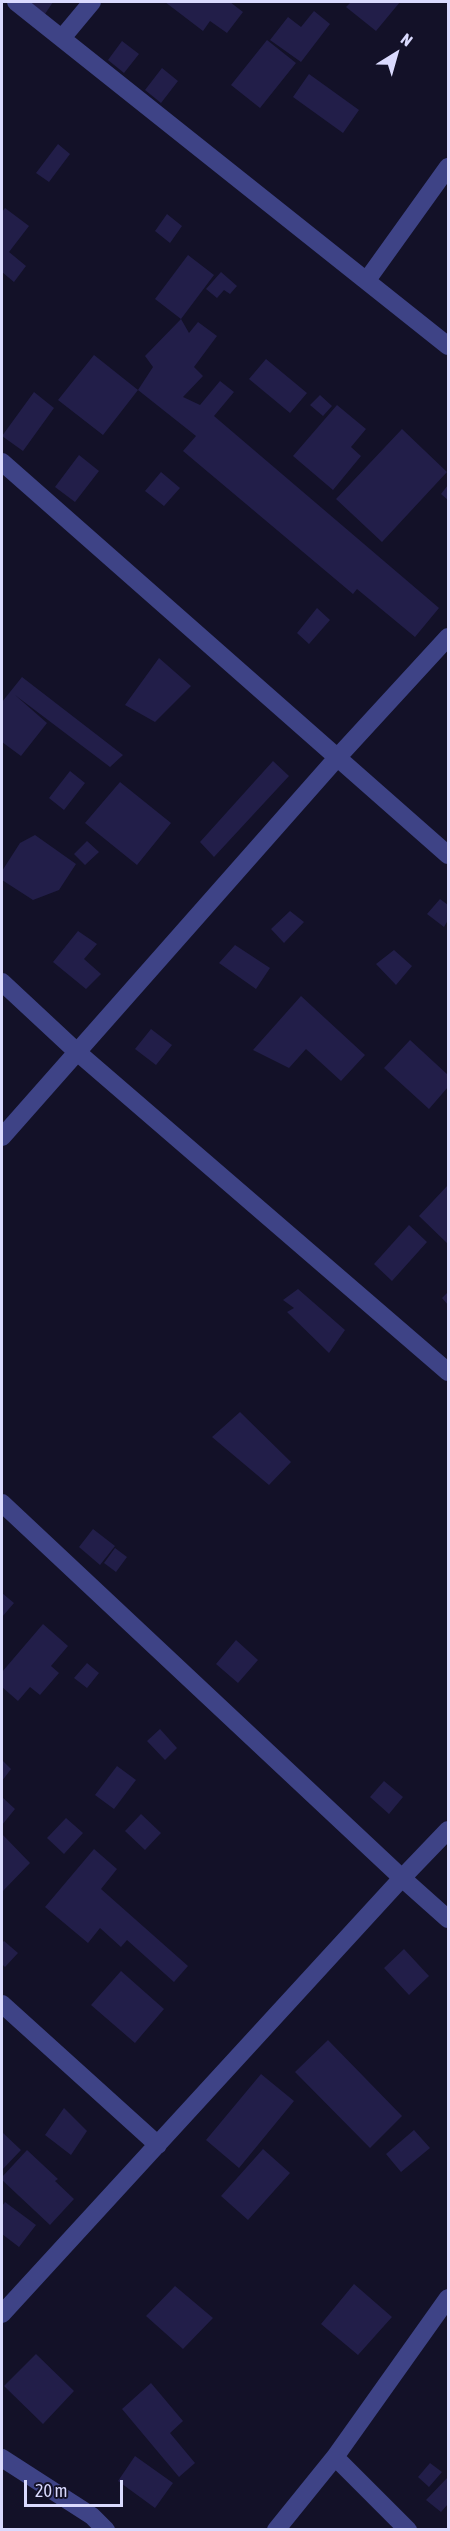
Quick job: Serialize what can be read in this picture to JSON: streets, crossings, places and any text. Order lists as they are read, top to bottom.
{
  "scale_bar": "20 m",
  "north": "top right"
}
